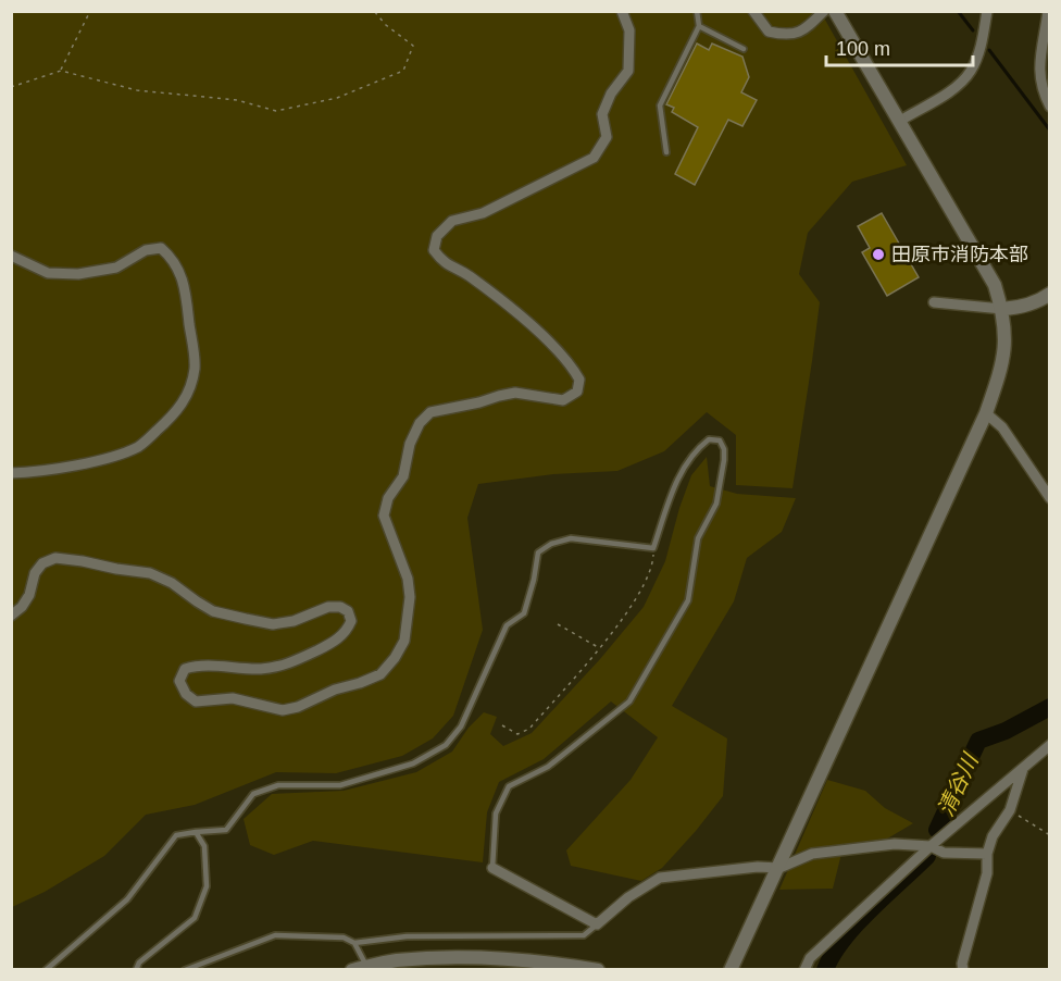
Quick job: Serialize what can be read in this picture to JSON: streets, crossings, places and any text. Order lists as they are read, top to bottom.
{
  "water": ["清谷川"],
  "places": ["田原市消防本部"],
  "scale_bar": "100 m"
}
